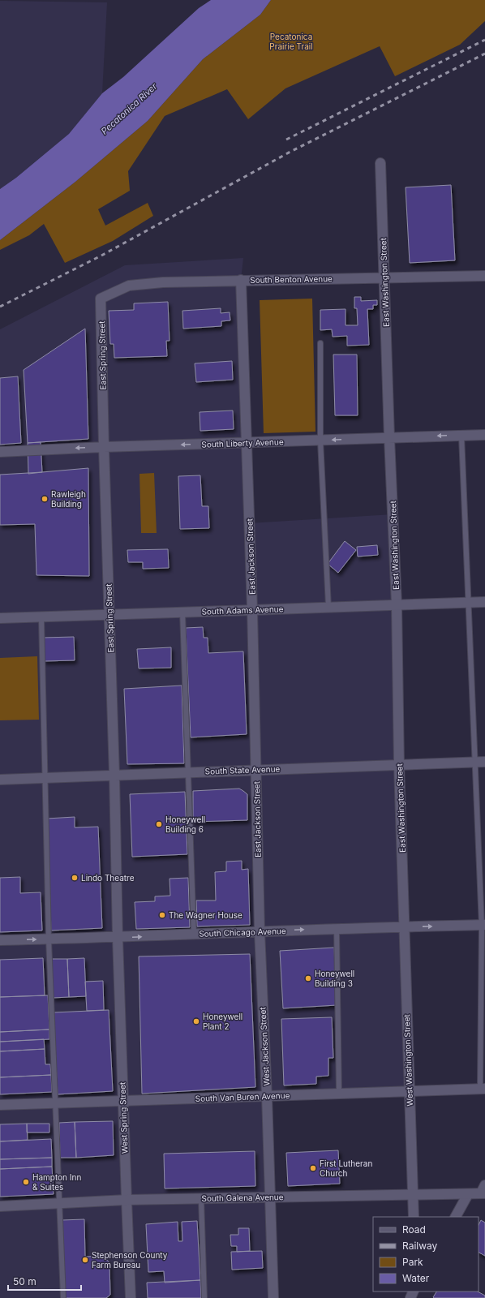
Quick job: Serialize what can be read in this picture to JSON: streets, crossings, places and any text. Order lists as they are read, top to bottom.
{
  "streets": {
    "street": [
      "South Benton Avenue",
      "East Washington Street",
      "East Spring Street",
      "South Liberty Avenue",
      "East Jackson Street",
      "South Adams Avenue",
      "South State Avenue",
      "South Chicago Avenue",
      "West Jackson Street",
      "West Washington Street",
      "South Van Buren Avenue",
      "West Spring Street",
      "South Galena Avenue"
    ]
  },
  "crossings": [
    ["South Benton Avenue", "East Washington Street"],
    ["South Benton Avenue", "East Spring Street"],
    ["South Benton Avenue", "East Jackson Street"],
    ["East Washington Street", "South Liberty Avenue"],
    ["East Washington Street", "South Adams Avenue"],
    ["East Washington Street", "South State Avenue"],
    ["East Washington Street", "South Chicago Avenue"],
    ["East Washington Street", "West Washington Street"],
    ["East Spring Street", "South Liberty Avenue"],
    ["East Spring Street", "South Adams Avenue"],
    ["East Spring Street", "South State Avenue"],
    ["East Spring Street", "South Chicago Avenue"],
    ["East Spring Street", "West Spring Street"],
    ["South Liberty Avenue", "East Jackson Street"],
    ["East Jackson Street", "South Adams Avenue"],
    ["East Jackson Street", "South State Avenue"],
    ["East Jackson Street", "South Chicago Avenue"],
    ["East Jackson Street", "West Jackson Street"],
    ["South Chicago Avenue", "West Jackson Street"],
    ["South Chicago Avenue", "West Washington Street"],
    ["South Chicago Avenue", "West Spring Street"],
    ["West Jackson Street", "South Van Buren Avenue"],
    ["West Jackson Street", "South Galena Avenue"],
    ["West Washington Street", "South Van Buren Avenue"],
    ["West Washington Street", "South Galena Avenue"],
    ["South Van Buren Avenue", "West Spring Street"],
    ["West Spring Street", "South Galena Avenue"]
  ],
  "one_way": ["South Liberty Avenue", "South Chicago Avenue"],
  "water": ["Pecatonica River"],
  "parks": ["Pecatonica Prairie Trail"],
  "places": [
    "Rawleigh Building",
    "Honeywell Building 6",
    "Lindo Theatre",
    "The Wagner House",
    "Honeywell Building 3",
    "Honeywell Plant 2",
    "First Lutheran Church",
    "Hampton Inn & Suites",
    "Stephenson County Farm Bureau"
  ],
  "legend": [
    "Road",
    "Railway",
    "Park",
    "Water"
  ],
  "scale_bar": "50 m"
}
